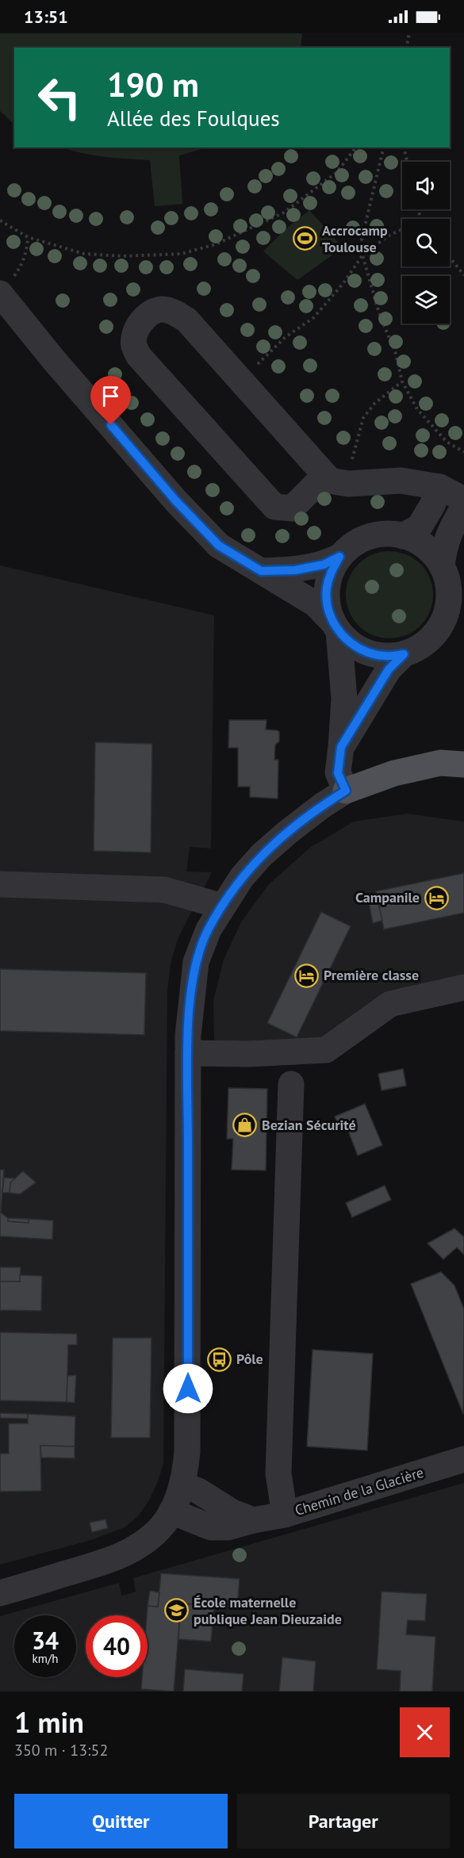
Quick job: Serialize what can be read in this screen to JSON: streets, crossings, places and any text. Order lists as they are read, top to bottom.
{
  "streets": {
    "street": ["Chemin de la Glacière"]
  },
  "places": {
    "sports": ["Accrocamp Toulouse"],
    "hotel": ["Campanile", "Première classe"],
    "shop": ["Bezian Sécurité"],
    "bus stop": ["Pôle"],
    "school or university": ["École maternelle publique Jean Dieuzaide"]
  },
  "page": {
    "status": "13:51",
    "turn": ["190 m", "Allée des Foulques"],
    "speed": "34 km/h",
    "limit": "40",
    "heading": ["1 min", "350 m · 13:52"],
    "buttons": ["Quitter", "Partager"]
  }
}
